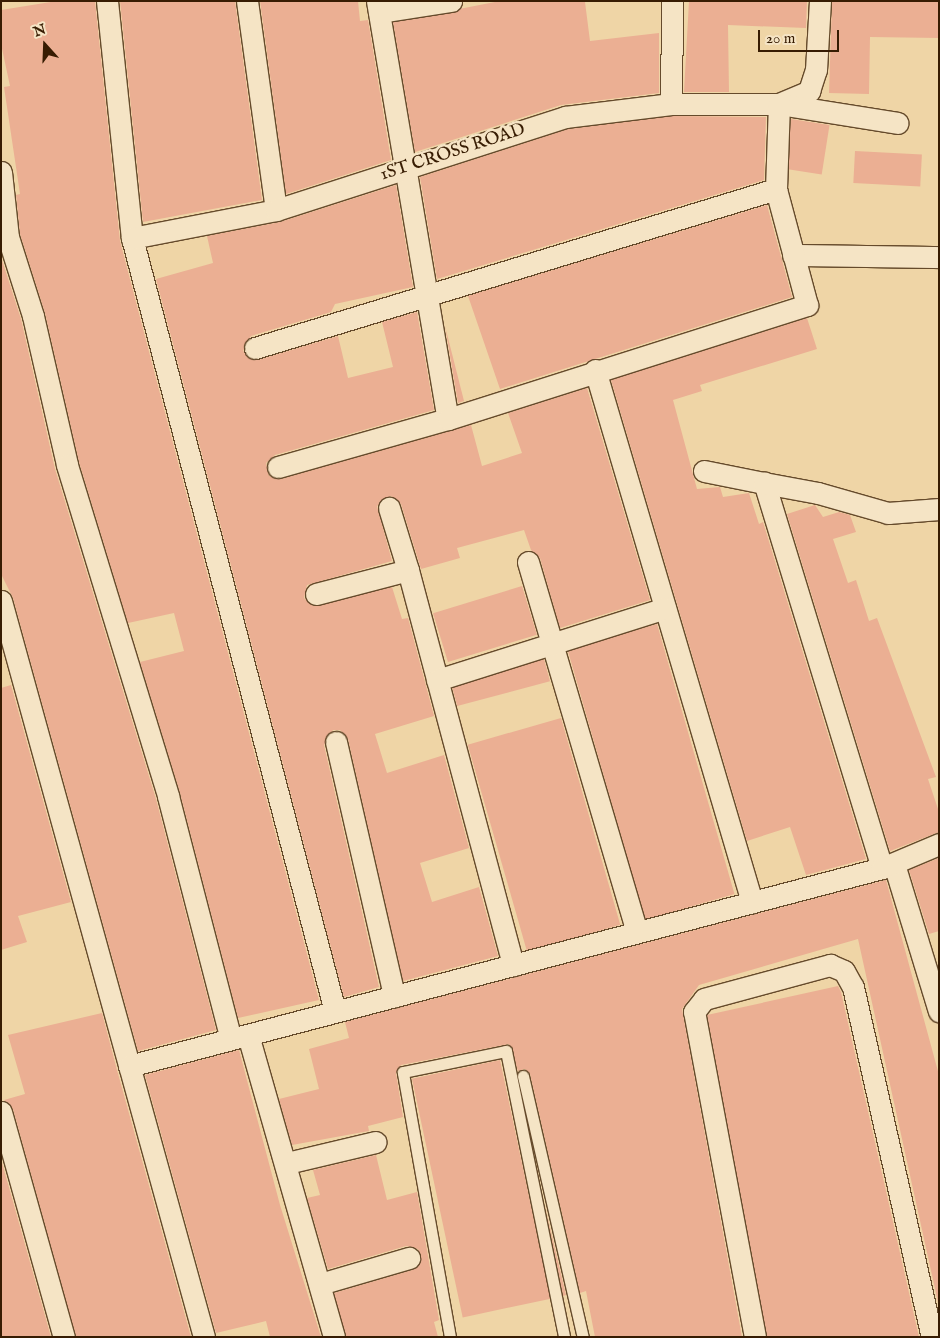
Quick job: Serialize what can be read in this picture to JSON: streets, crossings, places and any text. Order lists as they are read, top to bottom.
{
  "streets": {
    "street": ["1ST CROSS ROAD"]
  },
  "scale_bar": "20 m",
  "north": "top"
}
